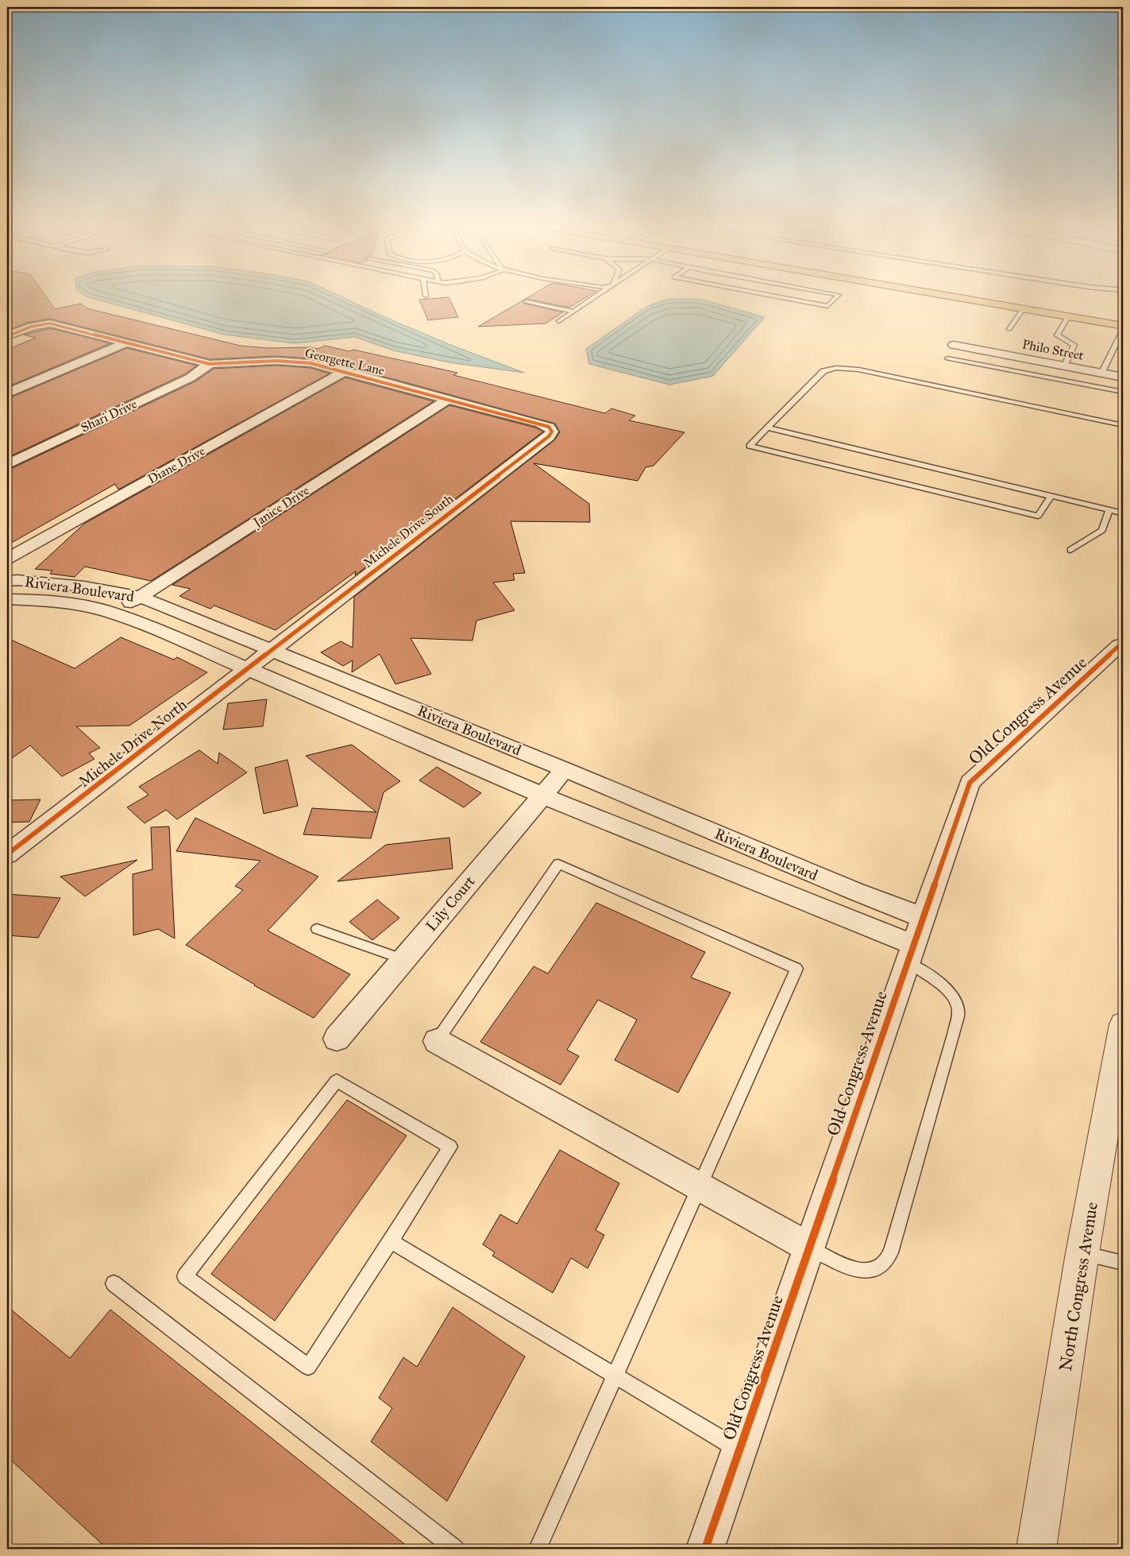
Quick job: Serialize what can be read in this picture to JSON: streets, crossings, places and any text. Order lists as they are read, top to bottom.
{
  "streets": {
    "street": [
      "Philo Street",
      "Georgette Lane",
      "Shari Drive",
      "Diane Drive",
      "Janice Drive",
      "Michele Drive South",
      "Riviera Boulevard",
      "Old Congress Avenue",
      "Michele Drive North",
      "Lily Court",
      "North Congress Avenue"
    ]
  },
  "crossings": [
    ["Georgette Lane", "Shari Drive"],
    ["Georgette Lane", "Diane Drive"],
    ["Georgette Lane", "Janice Drive"],
    ["Georgette Lane", "Michele Drive South"],
    ["Janice Drive", "Riviera Boulevard"],
    ["Michele Drive South", "Riviera Boulevard"],
    ["Michele Drive South", "Michele Drive North"],
    ["Riviera Boulevard", "Old Congress Avenue"],
    ["Riviera Boulevard", "Michele Drive North"],
    ["Riviera Boulevard", "Lily Court"]
  ]
}
